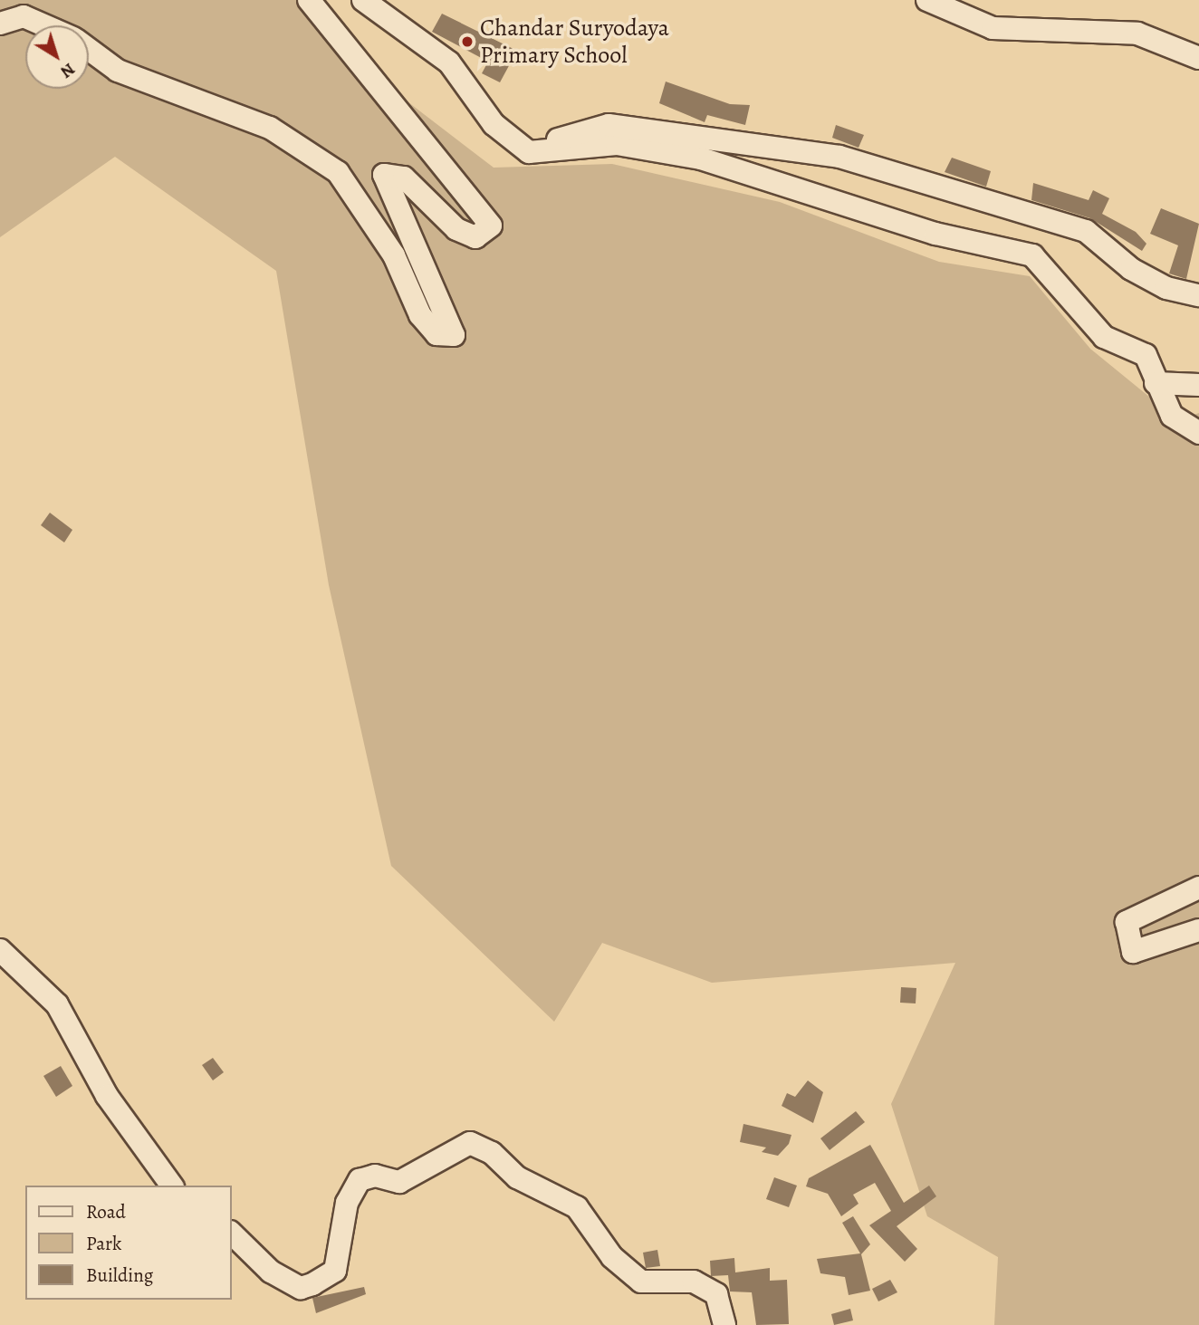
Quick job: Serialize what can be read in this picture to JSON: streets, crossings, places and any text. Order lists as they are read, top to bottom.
{
  "places": ["Chandar Suryodaya Primary School"],
  "legend": ["Road", "Park", "Building"],
  "north": "bottom right"
}
